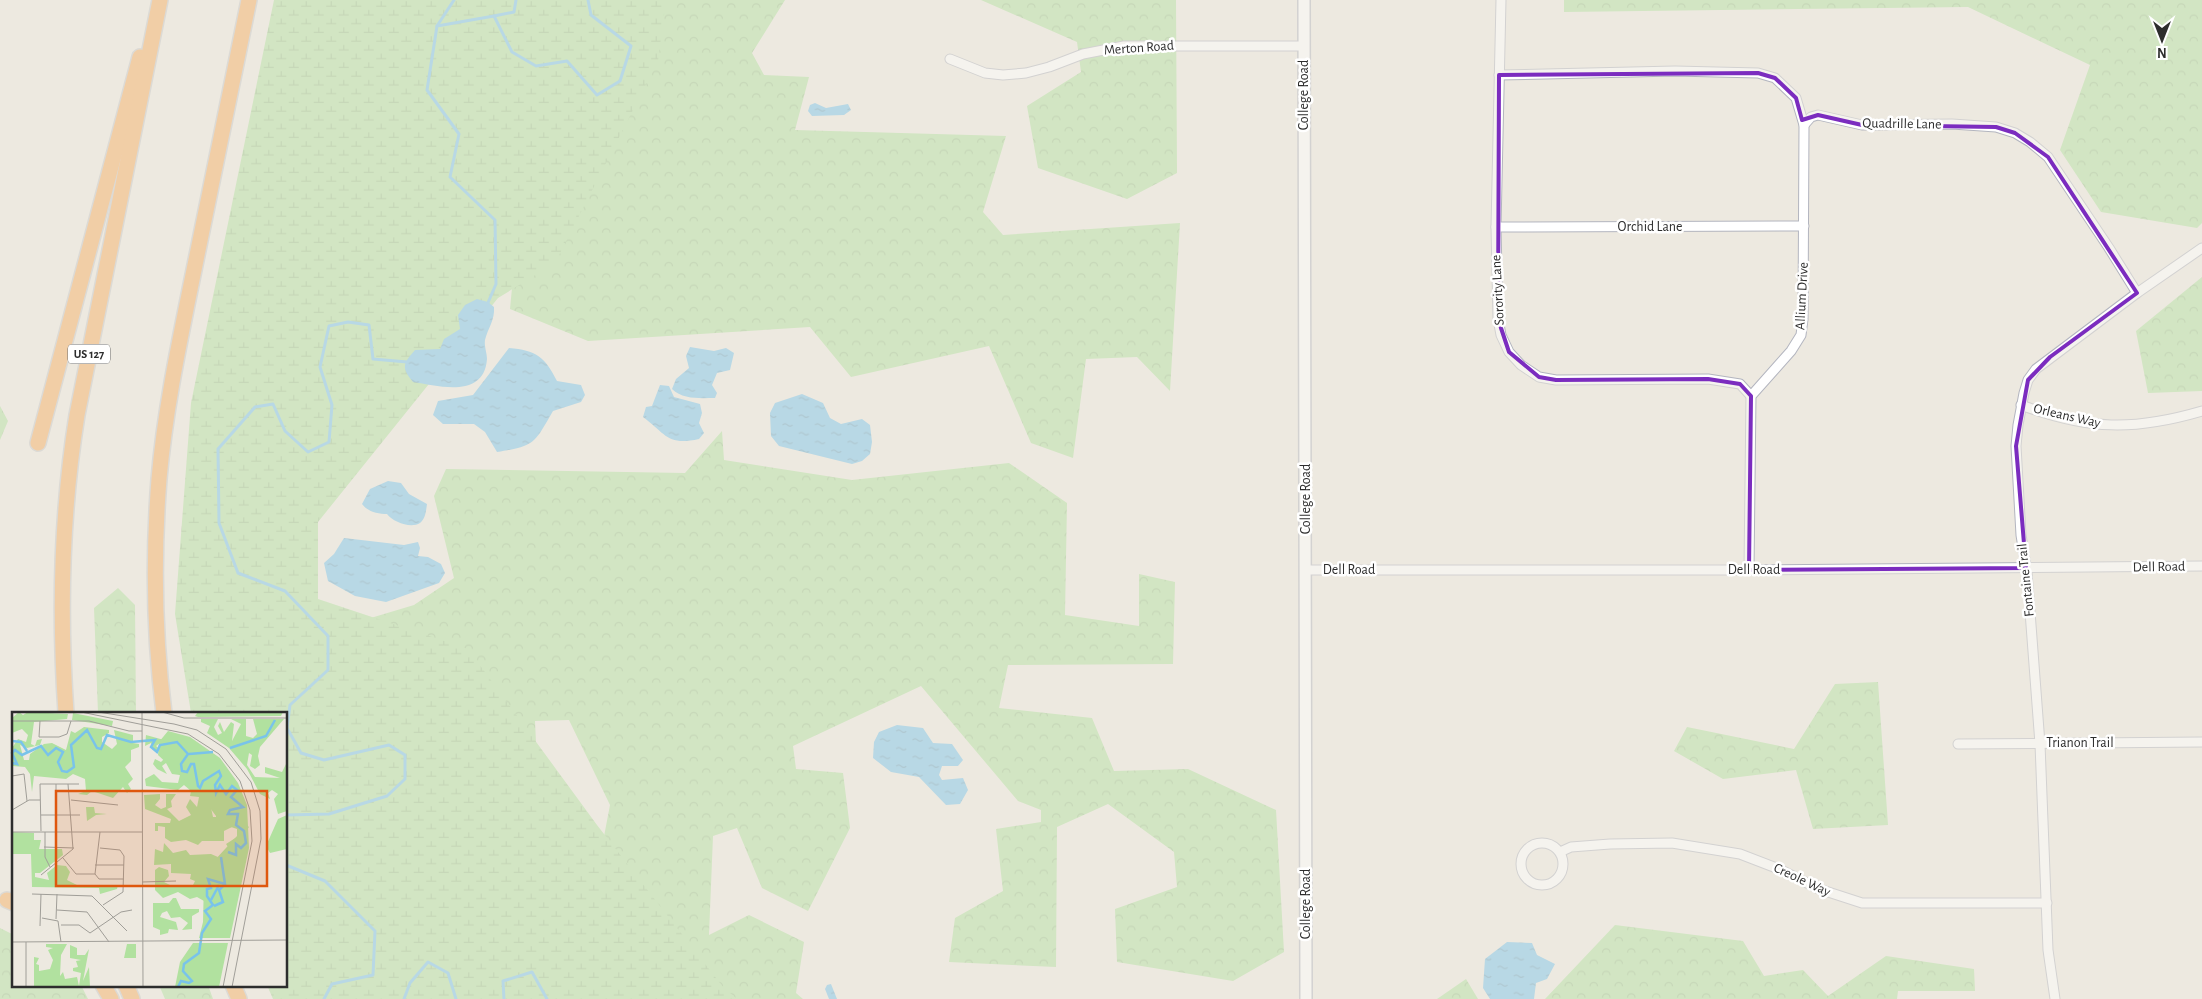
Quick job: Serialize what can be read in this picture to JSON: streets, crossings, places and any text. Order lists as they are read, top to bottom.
{
  "streets": {
    "highway": ["US 127"],
    "street": [
      "Merton Road",
      "College Road",
      "Quadrille Lane",
      "Orchid Lane",
      "Sorority Lane",
      "Allium Drive",
      "Orleans Way",
      "Dell Road",
      "Fontaine Trail",
      "Trianon Trail",
      "Creole Way"
    ]
  },
  "crossings": [
    ["Merton Road", "College Road"],
    ["College Road", "Dell Road"],
    ["Quadrille Lane", "Allium Drive"],
    ["Quadrille Lane", "Fontaine Trail"],
    ["Orchid Lane", "Sorority Lane"],
    ["Orchid Lane", "Allium Drive"],
    ["Sorority Lane", "Allium Drive"],
    ["Orleans Way", "Fontaine Trail"],
    ["Dell Road", "Fontaine Trail"],
    ["Fontaine Trail", "Trianon Trail"],
    ["Fontaine Trail", "Creole Way"]
  ],
  "north": "bottom"
}
